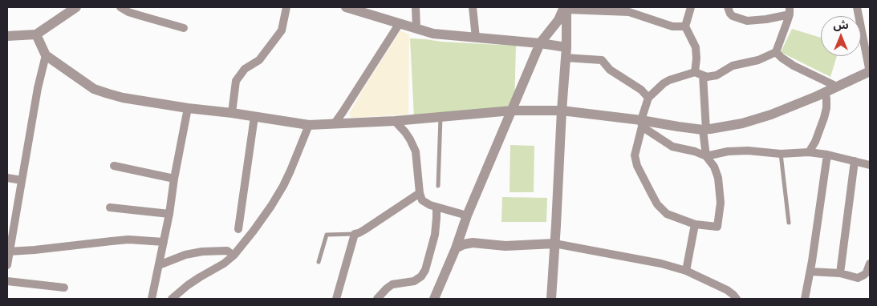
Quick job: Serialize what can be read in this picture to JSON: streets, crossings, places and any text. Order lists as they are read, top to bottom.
{
  "north": "top"
}
